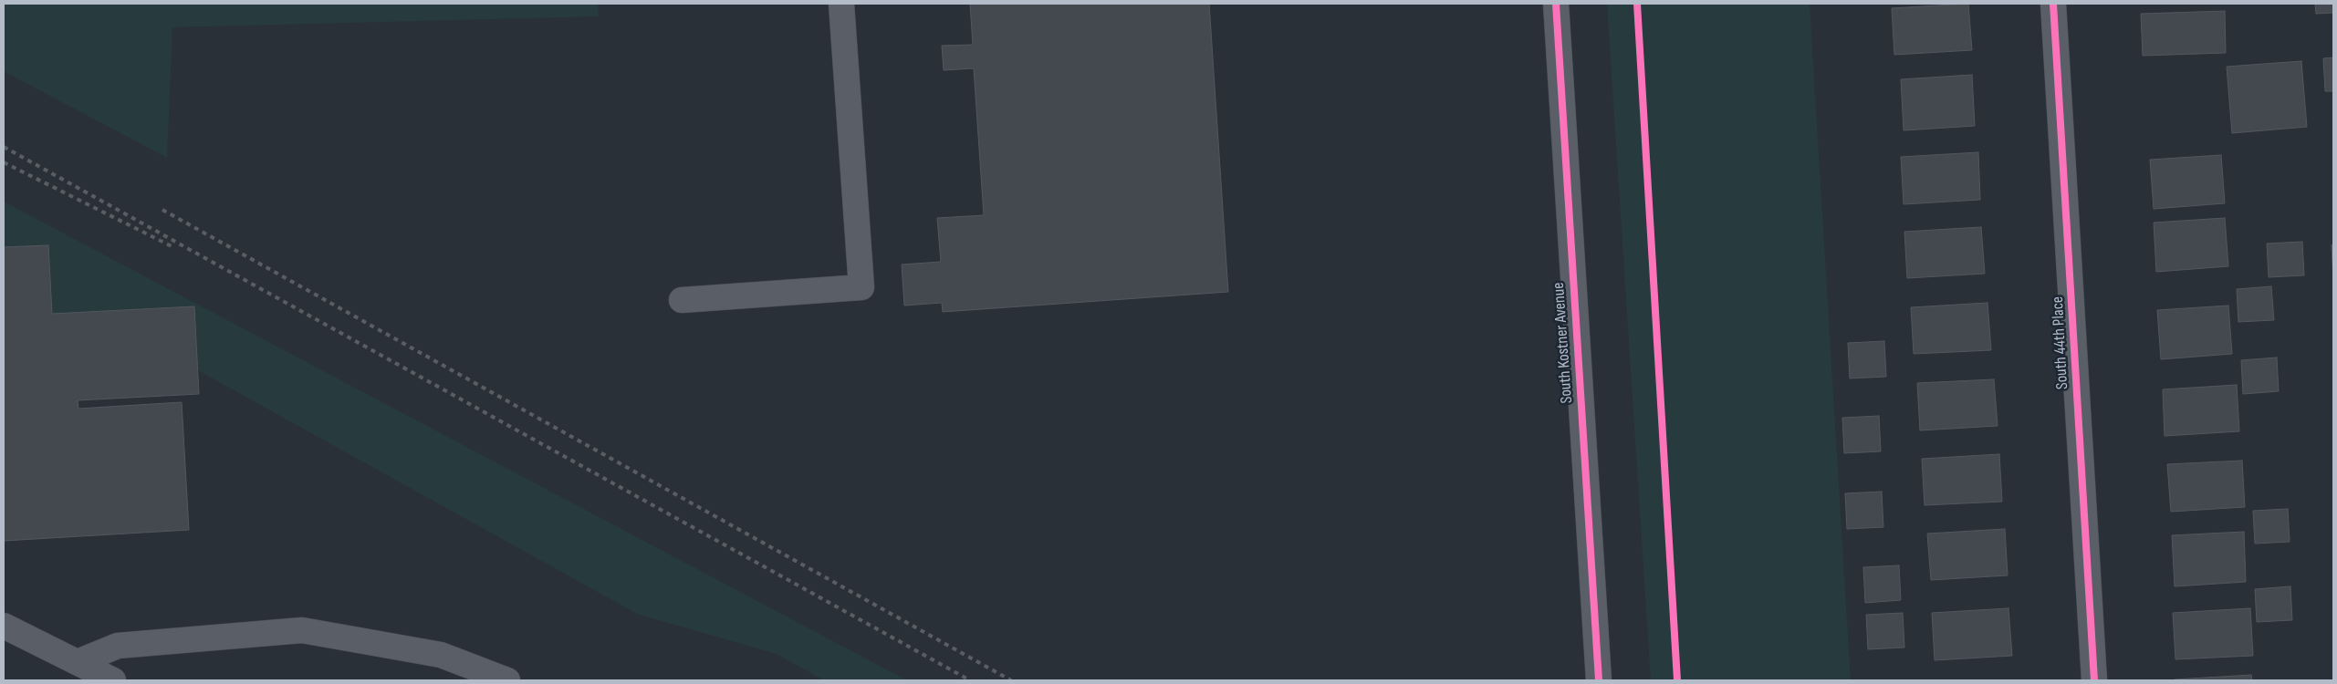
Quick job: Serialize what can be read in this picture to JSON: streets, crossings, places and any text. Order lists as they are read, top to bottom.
{
  "streets": {
    "street": ["South Kostner Avenue", "South 44th Place"]
  }
}
